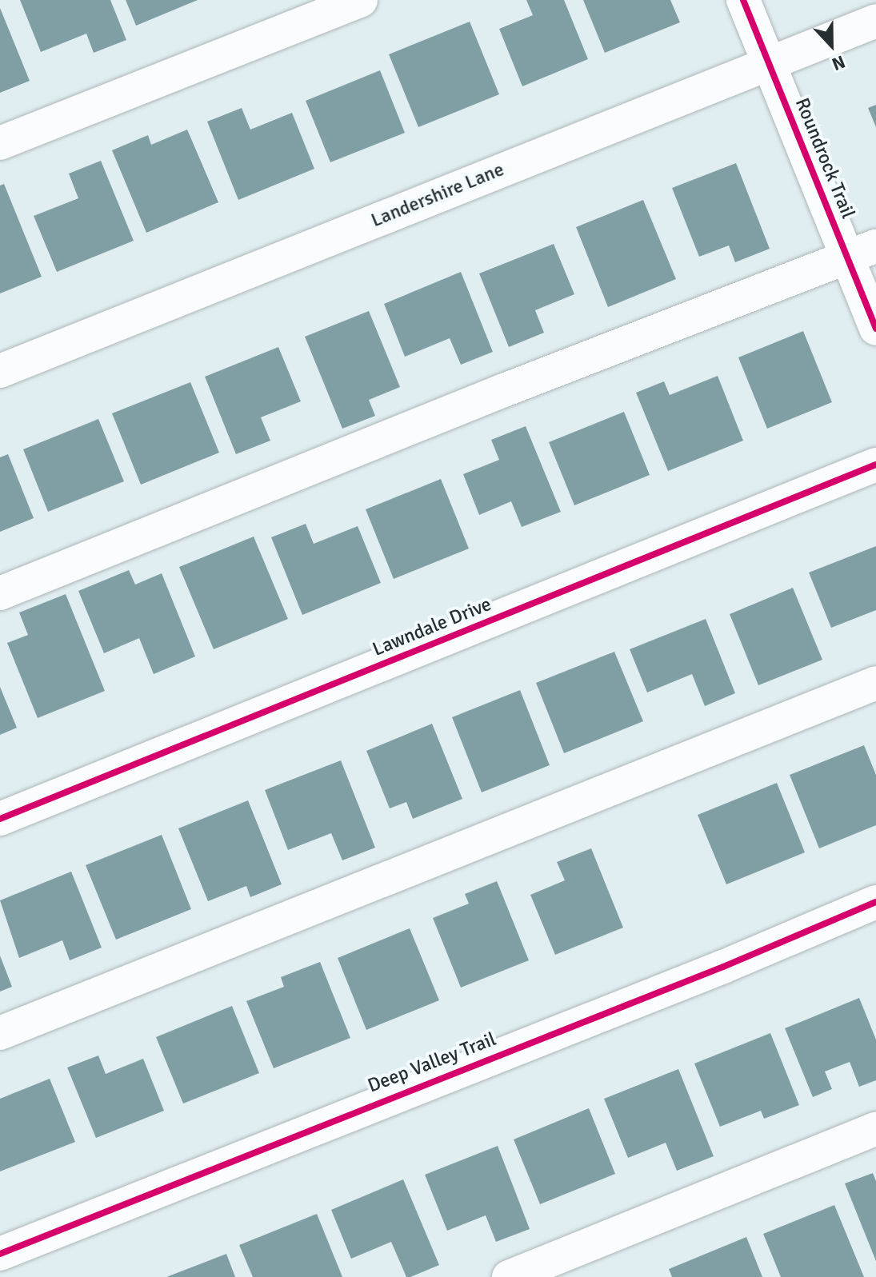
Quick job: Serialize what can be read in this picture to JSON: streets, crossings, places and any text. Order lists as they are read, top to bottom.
{
  "streets": {
    "street": [
      "Roundrock Trail",
      "Landershire Lane",
      "Lawndale Drive",
      "Deep Valley Trail"
    ]
  },
  "crossings": [
    ["Roundrock Trail", "Landershire Lane"]
  ],
  "north": "bottom"
}
